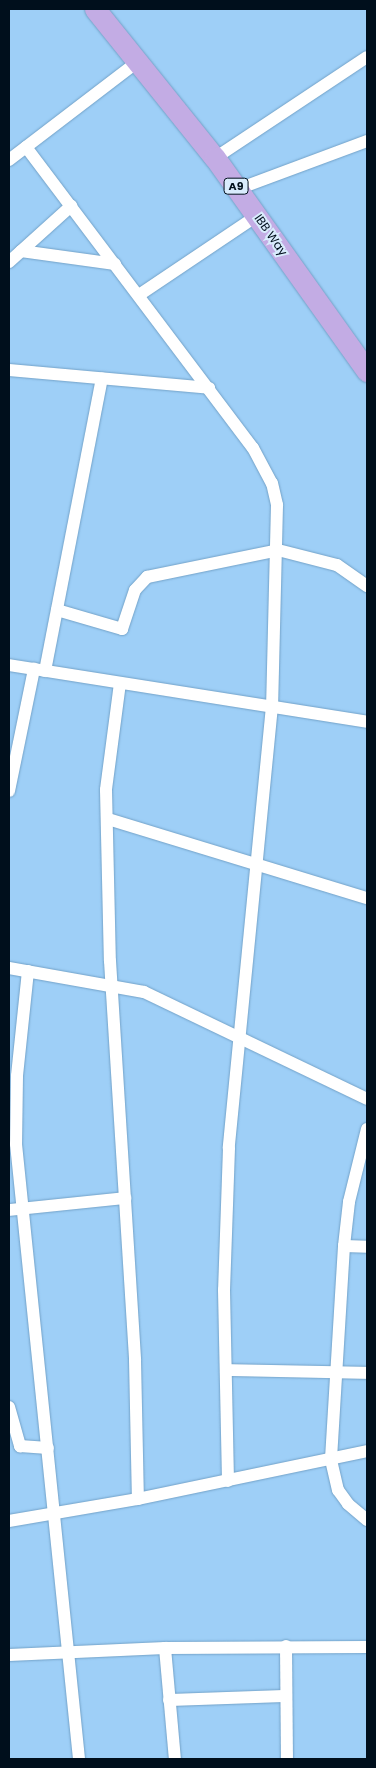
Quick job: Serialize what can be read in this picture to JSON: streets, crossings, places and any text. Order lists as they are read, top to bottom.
{
  "streets": {
    "highway": ["A9", "IBB Way"]
  }
}
